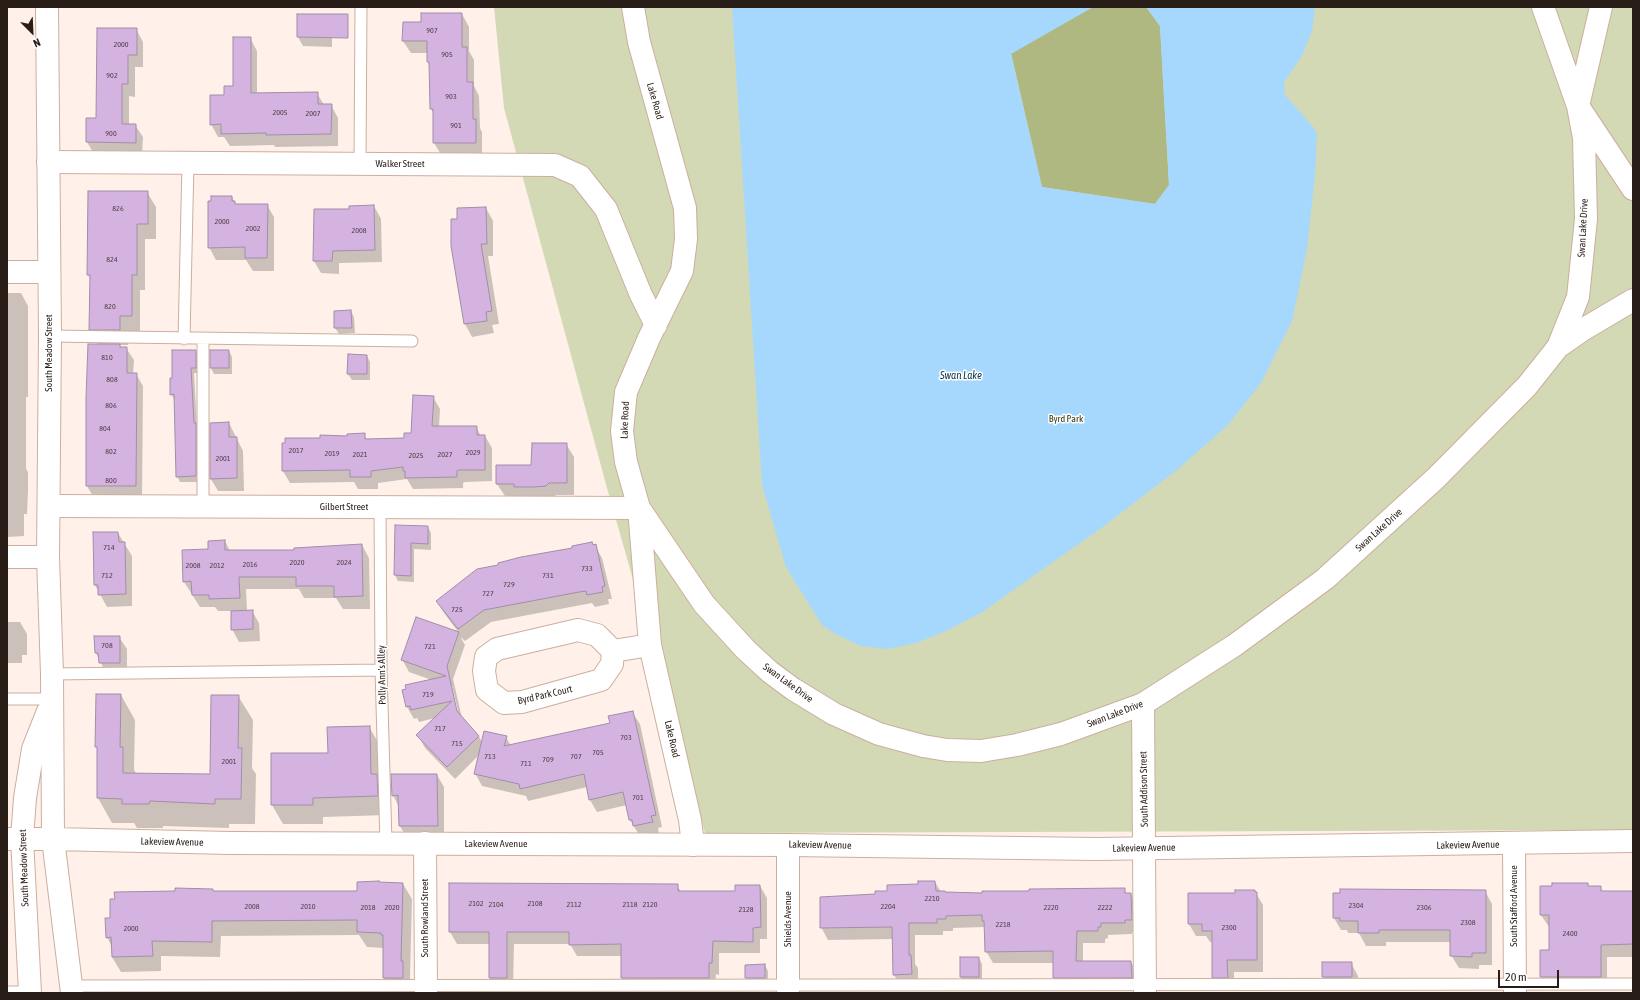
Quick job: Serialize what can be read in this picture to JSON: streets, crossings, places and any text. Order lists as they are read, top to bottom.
{
  "streets": {
    "street": [
      "Lake Road",
      "Walker Street",
      "Swan Lake Drive",
      "South Meadow Street",
      "Gilbert Street",
      "Byrd Park Court",
      "South Addison Street",
      "Lakeview Avenue",
      "South Stafford Avenue",
      "South Rowland Street",
      "Shields Avenue"
    ],
    "lane": ["Polly Ann's Alley"]
  },
  "crossings": [
    ["Lake Road", "Walker Street"],
    ["Lake Road", "Swan Lake Drive"],
    ["Lake Road", "Gilbert Street"],
    ["Lake Road", "Lakeview Avenue"],
    ["Walker Street", "South Meadow Street"],
    ["Swan Lake Drive", "Gilbert Street"],
    ["Swan Lake Drive", "South Addison Street"],
    ["South Meadow Street", "Gilbert Street"],
    ["South Meadow Street", "Lakeview Avenue"],
    ["Gilbert Street", "Polly Ann's Alley"],
    ["Polly Ann's Alley", "Lakeview Avenue"],
    ["South Addison Street", "Lakeview Avenue"],
    ["Lakeview Avenue", "South Stafford Avenue"],
    ["Lakeview Avenue", "South Rowland Street"],
    ["Lakeview Avenue", "Shields Avenue"]
  ],
  "water": ["Swan Lake"],
  "parks": ["Byrd Park"],
  "house_numbers": [
    "907",
    "2000",
    "905",
    "902",
    "903",
    "2005",
    "2007",
    "901",
    "900",
    "826",
    "2000",
    "2002",
    "2008",
    "824",
    "820",
    "810",
    "808",
    "806",
    "804",
    "2017",
    "802",
    "2029",
    "2019",
    "2021",
    "2027",
    "2025",
    "2001",
    "800",
    "714",
    "2020",
    "2024",
    "2016",
    "2008",
    "2012",
    "733",
    "712",
    "731",
    "729",
    "727",
    "725",
    "708",
    "721",
    "719",
    "717",
    "703",
    "715",
    "705",
    "713",
    "707",
    "709",
    "2001",
    "711",
    "701",
    "2210",
    "2102",
    "2108",
    "2104",
    "2112",
    "2118",
    "2120",
    "2304",
    "2008",
    "2010",
    "2204",
    "2018",
    "2020",
    "2220",
    "2222",
    "2306",
    "2128",
    "2308",
    "2218",
    "2300",
    "2000",
    "2400"
  ],
  "scale_bar": "20 m",
  "north": "bottom right"
}
